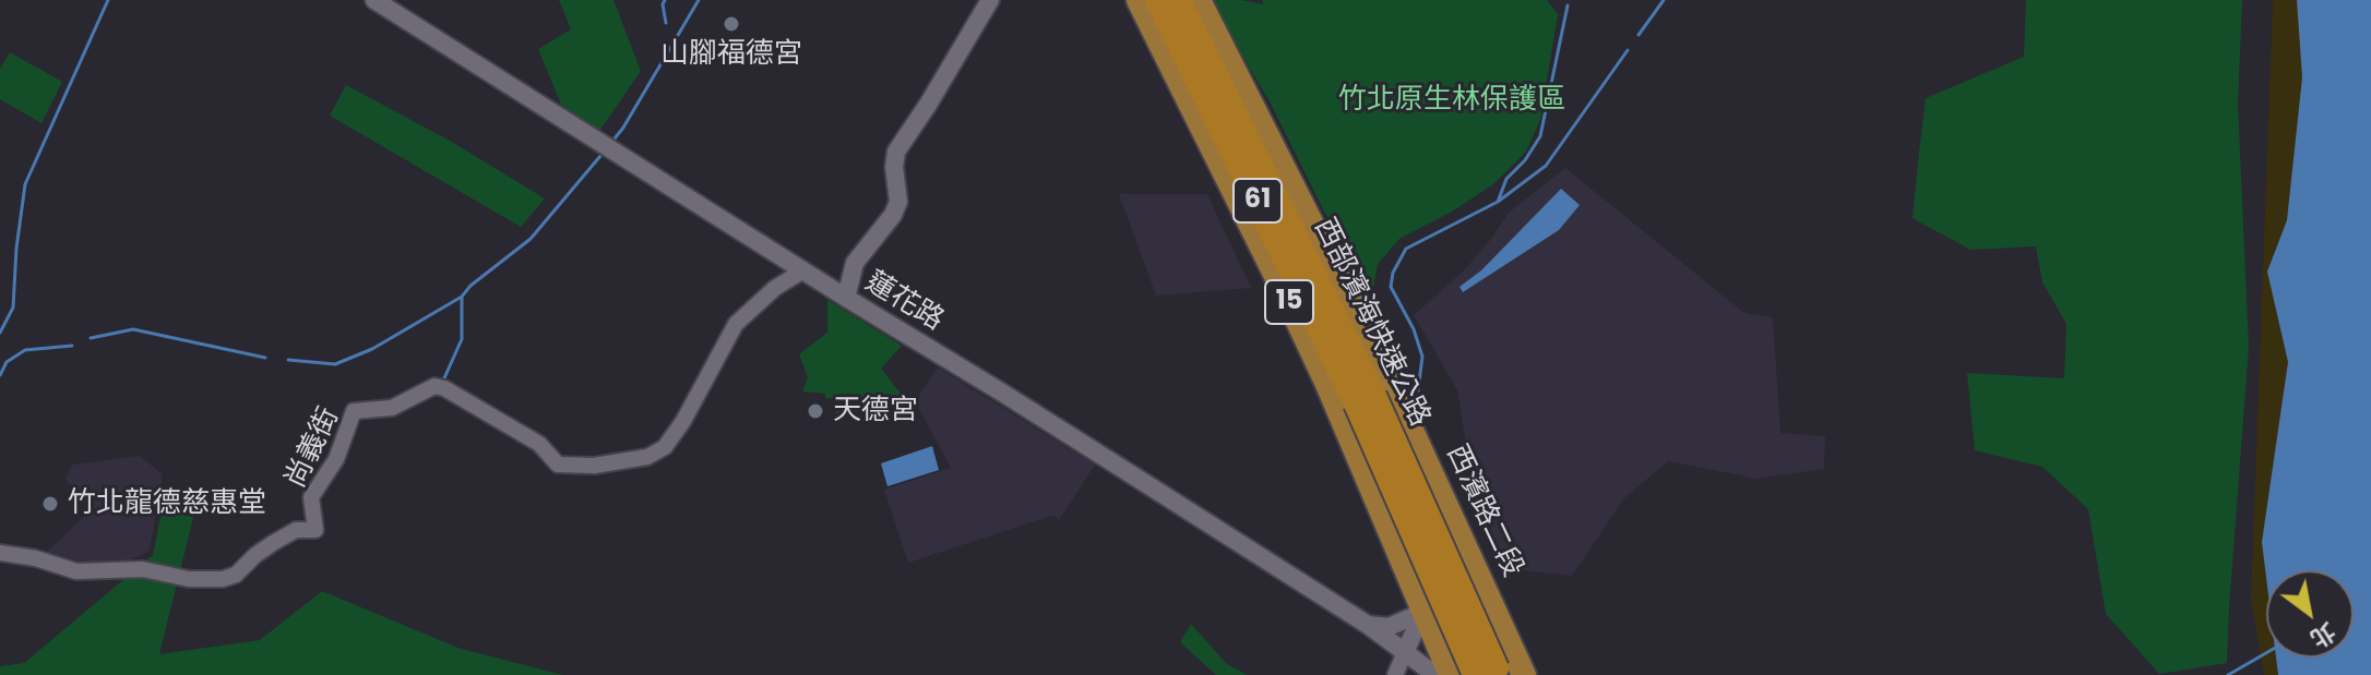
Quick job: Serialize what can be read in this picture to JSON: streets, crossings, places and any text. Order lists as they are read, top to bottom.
{
  "streets": {
    "highway": ["61", "西部濱海快速公路"],
    "main road": ["15", "西濱路二段"],
    "street": ["蓮花路", "尚義街"]
  },
  "crossings": [
    ["蓮花路", "尚義街"]
  ],
  "parks": ["竹北原生林保護區"],
  "places": ["山腳福德宮", "天德宮", "竹北龍德慈惠堂"],
  "north": "bottom right"
}
